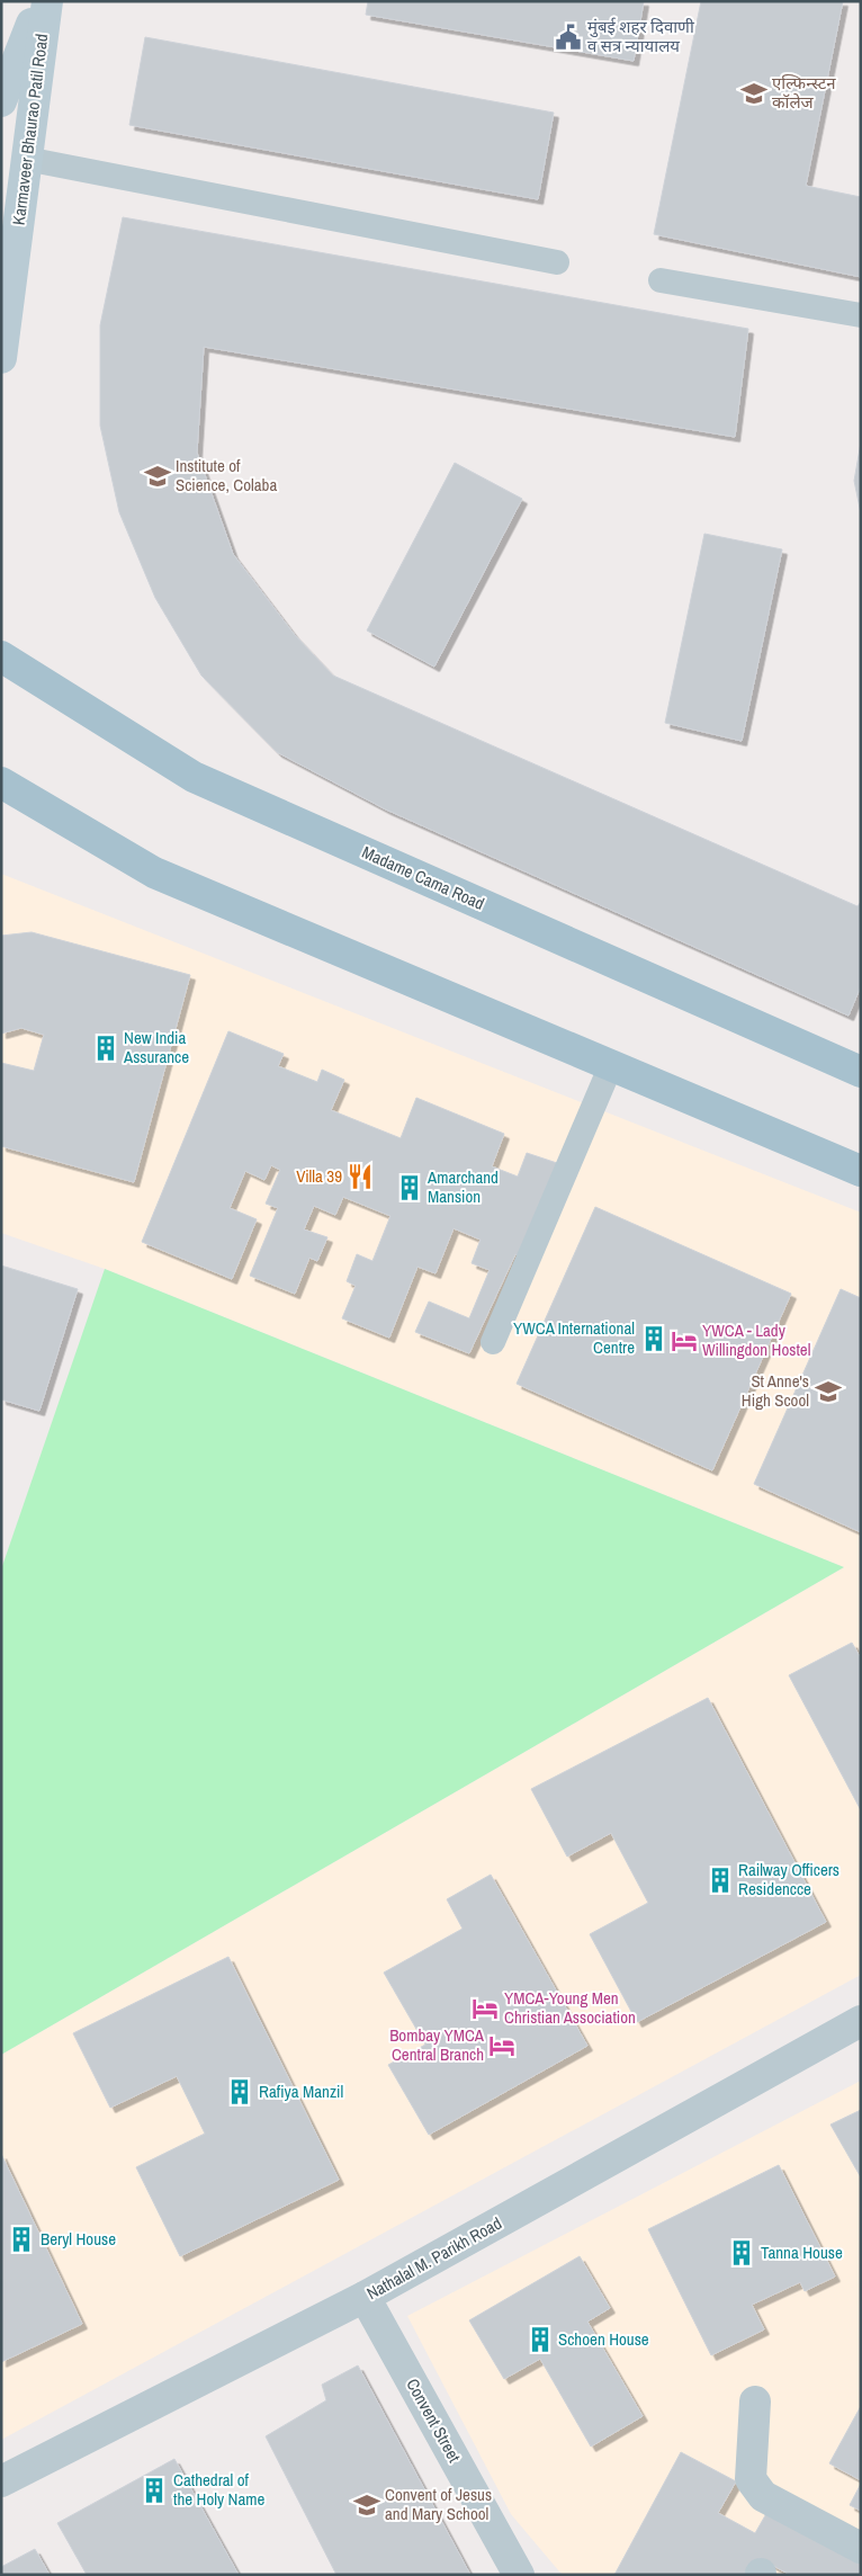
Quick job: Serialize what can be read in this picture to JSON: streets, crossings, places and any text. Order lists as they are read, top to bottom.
{
  "streets": {
    "main road": ["Karmaveer Bhaurao Patil Road", "Madame Cama Road"],
    "street": ["Nathalal M. Parikh Road", "Convent Street"]
  },
  "crossings": [
    ["Nathalal M. Parikh Road", "Convent Street"]
  ],
  "places": {
    "public building": ["मुंबई शहर दिवाणी व सत्र न्यायालय"],
    "school or university": [
      "एल्फिन्स्टन कॉलेज",
      "Institute of Science, Colaba",
      "St Anne's High Scool",
      "Convent of Jesus and Mary School"
    ],
    "building": [
      "New India Assurance",
      "Amarchand Mansion",
      "YWCA International Centre",
      "Railway Officers Residencce",
      "Rafiya Manzil",
      "Beryl House",
      "Tanna House",
      "Schoen House",
      "Cathedral of the Holy Name"
    ],
    "restaurant": ["Villa 39"],
    "hotel": ["YWCA - Lady Willingdon Hostel", "YMCA-Young Men Christian Association", "Bombay YMCA Central Branch"]
  }
}
